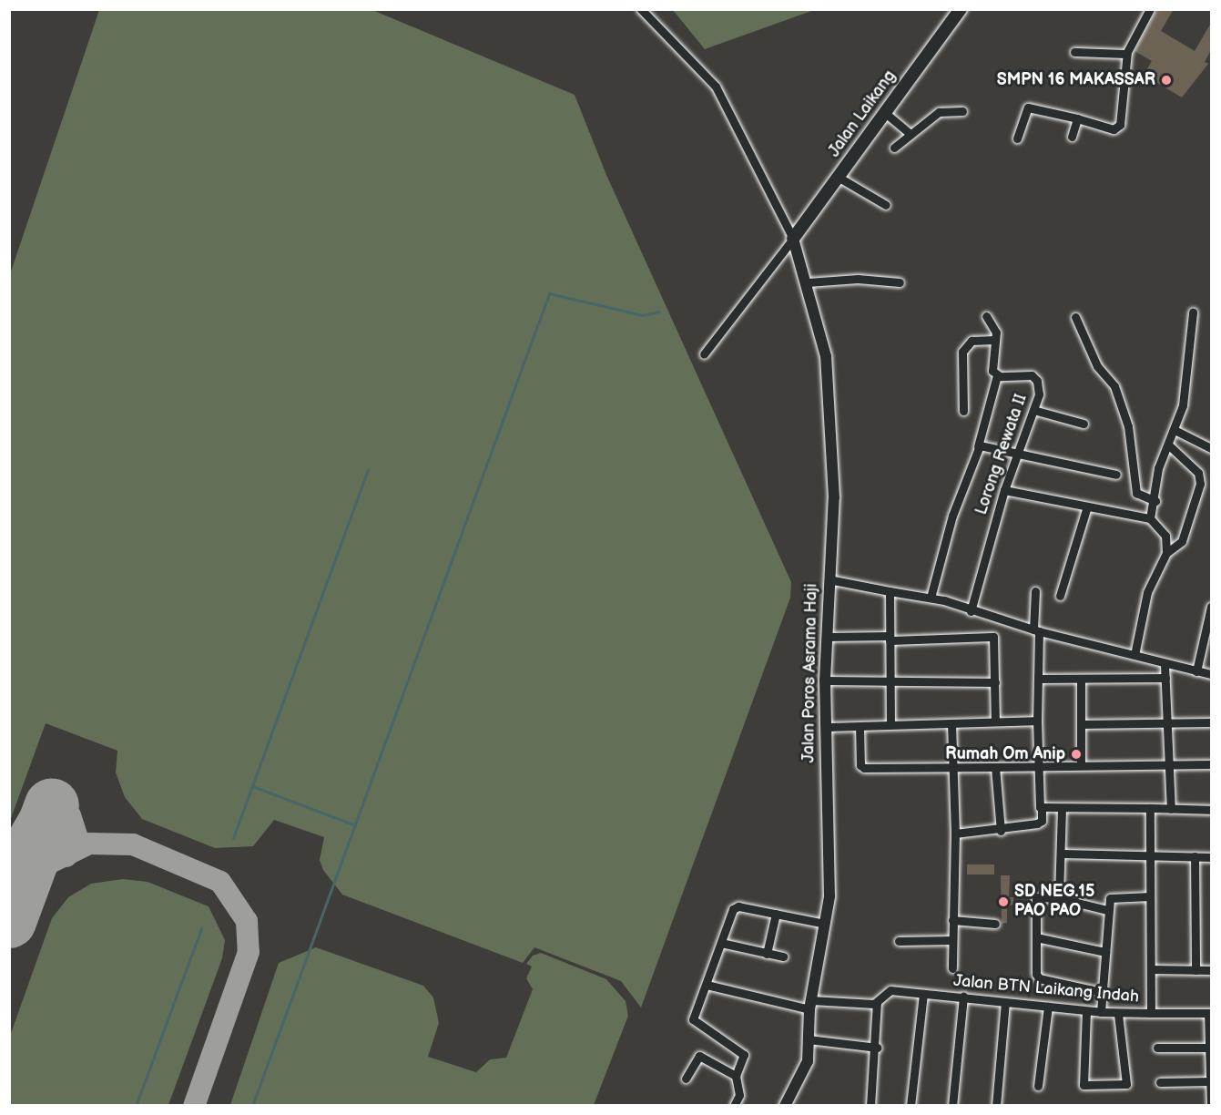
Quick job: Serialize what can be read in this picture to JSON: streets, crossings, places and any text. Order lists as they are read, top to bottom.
{
  "streets": {
    "main road": ["Jalan Laikang"],
    "street": ["Lorong Rewata II", "Jalan Poros Asrama Haji", "Jalan BTN Laikang Indah"]
  },
  "crossings": [
    ["Jalan Laikang", "Jalan Poros Asrama Haji"]
  ],
  "places": ["SMPN 16 MAKASSAR", "Rumah Om Anip", "SD NEG.15 PAO PAO"]
}
